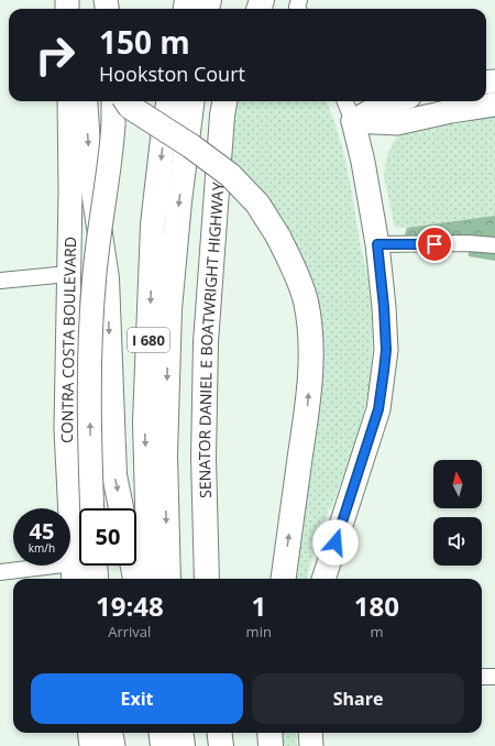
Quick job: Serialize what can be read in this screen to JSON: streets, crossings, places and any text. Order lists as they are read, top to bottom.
{
  "streets": {
    "highway": ["I 680", "SENATOR DANIEL E BOATWRIGHT HIGHWAY"],
    "main road": ["CONTRA COSTA BOULEVARD"]
  },
  "north": "top",
  "page": {
    "turn": ["150 m", "Hookston Court"],
    "speed": "45 km/h",
    "limit": "50",
    "eta": [
      "19:48",
      "Arrival",
      "1",
      "min",
      "180",
      "m"
    ],
    "buttons": ["Exit", "Share"]
  }
}
